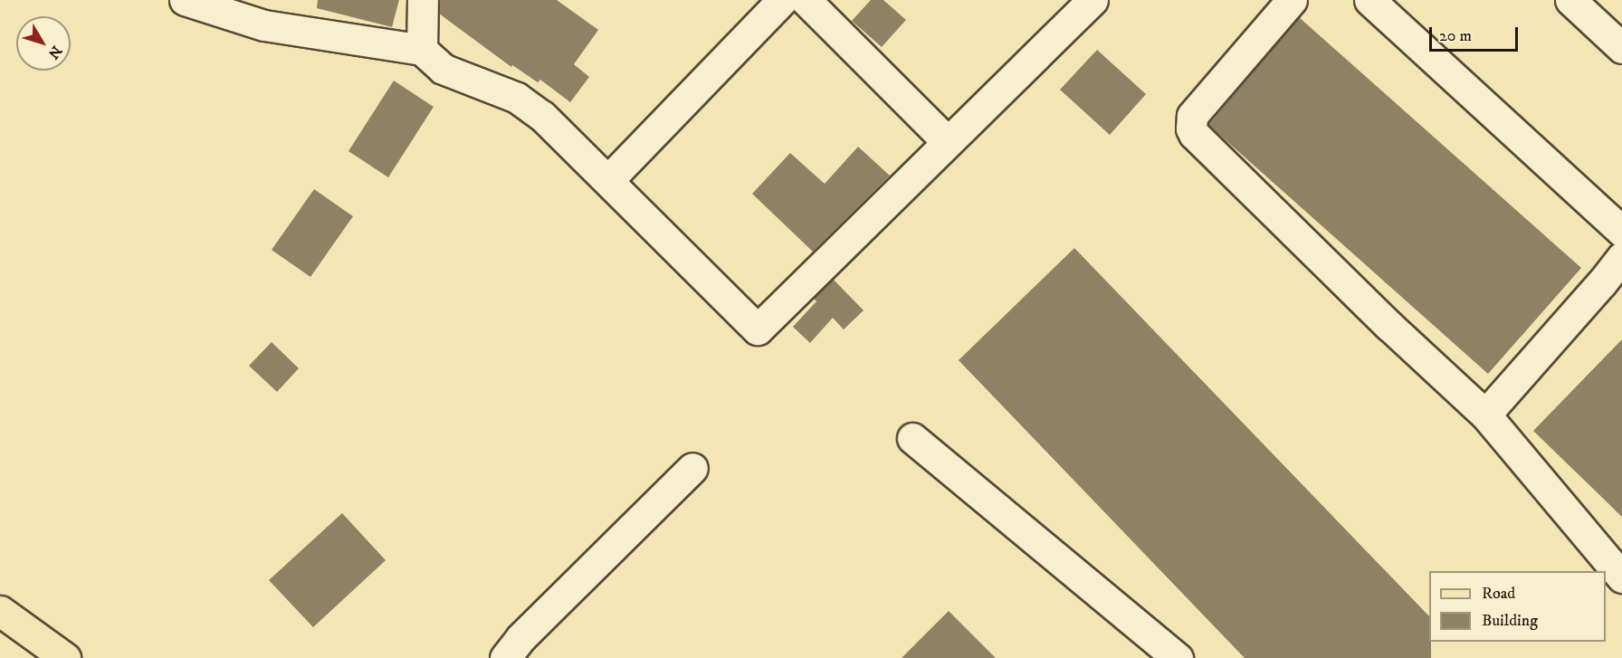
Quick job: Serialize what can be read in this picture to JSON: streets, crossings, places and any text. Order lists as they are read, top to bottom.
{
  "legend": ["Road", "Building"],
  "scale_bar": "20 m",
  "north": "bottom right"
}
